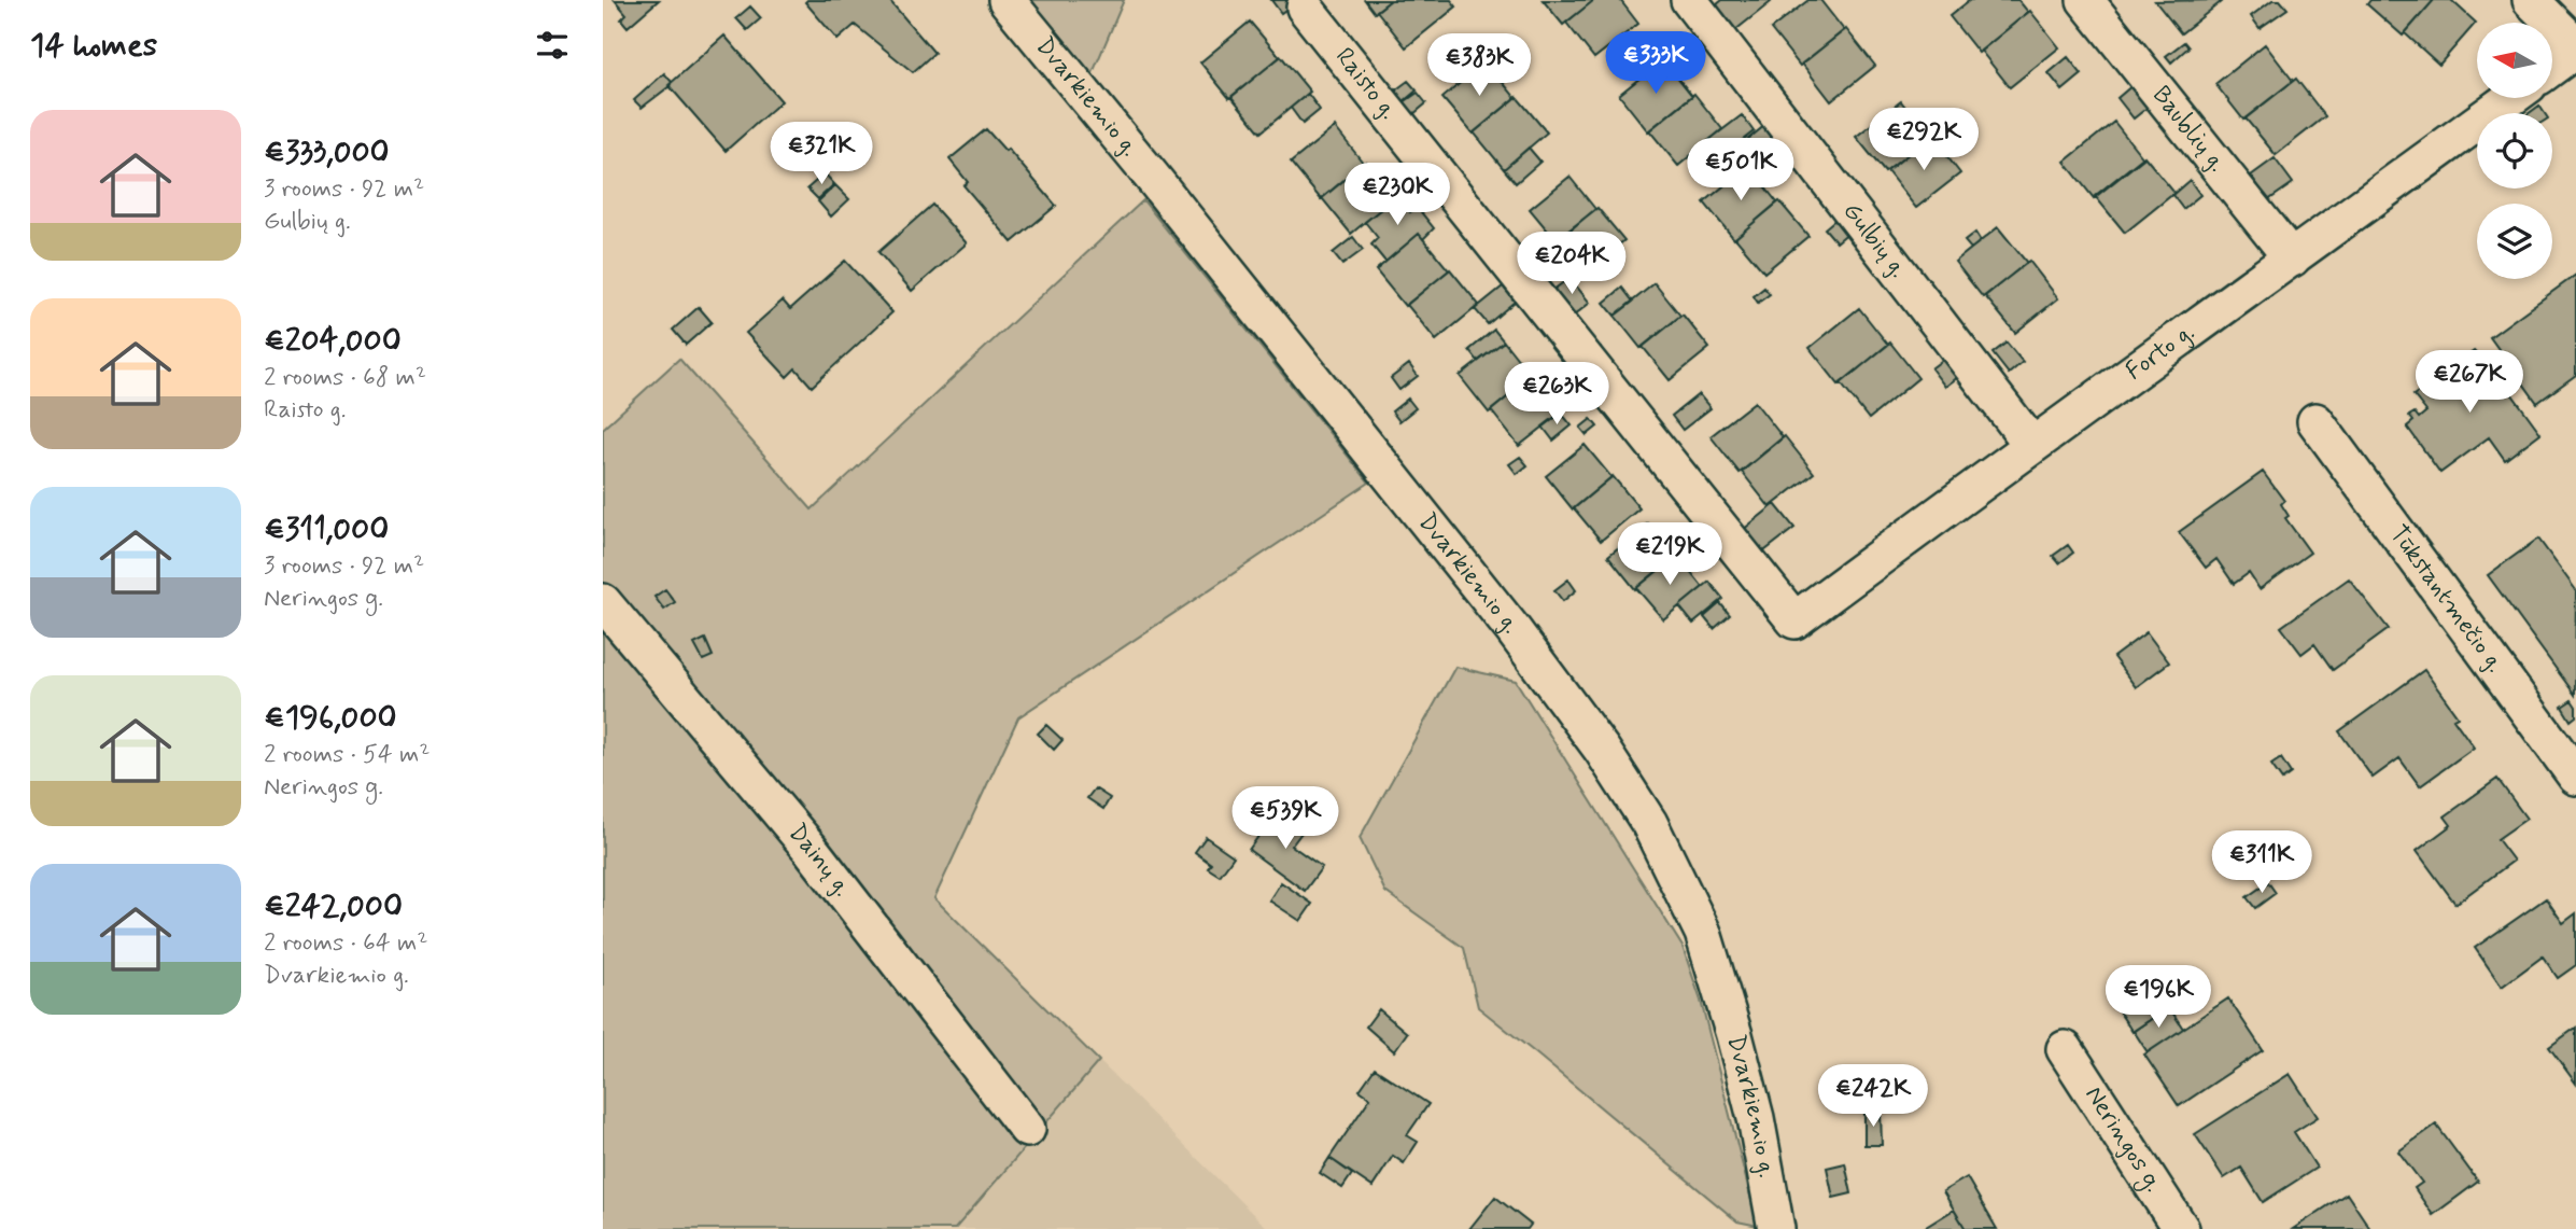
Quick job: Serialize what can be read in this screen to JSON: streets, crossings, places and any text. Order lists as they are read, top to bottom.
{
  "streets": {
    "street": [
      "Raisto g.",
      "Dvarkiemio g.",
      "Baublių g.",
      "Gulbių g.",
      "Forto g.",
      "Tūkstantmečio g.",
      "Dainų g.",
      "Neringos g."
    ]
  },
  "crossings": [
    ["Raisto g.", "Forto g."],
    ["Baublių g.", "Forto g."],
    ["Gulbių g.", "Forto g."]
  ],
  "north": "left",
  "page": {
    "heading": "14 homes",
    "price": [
      "€333K",
      "€383K",
      "€292K",
      "€321K",
      "€501K",
      "€230K",
      "€204K",
      "€267K",
      "€263K",
      "€219K",
      "€539K",
      "€311K",
      "€196K",
      "€242K"
    ],
    "list": [
      {
        "name": "€333,000",
        "note": "3 rooms · 92 m² · Gulbių g."
      },
      {
        "name": "€204,000",
        "note": "2 rooms · 68 m² · Raisto g."
      },
      {
        "name": "€311,000",
        "note": "3 rooms · 92 m² · Neringos g."
      },
      {
        "name": "€196,000",
        "note": "2 rooms · 54 m² · Neringos g."
      },
      {
        "name": "€242,000",
        "note": "2 rooms · 64 m² · Dvarkiemio g."
      }
    ]
  }
}
